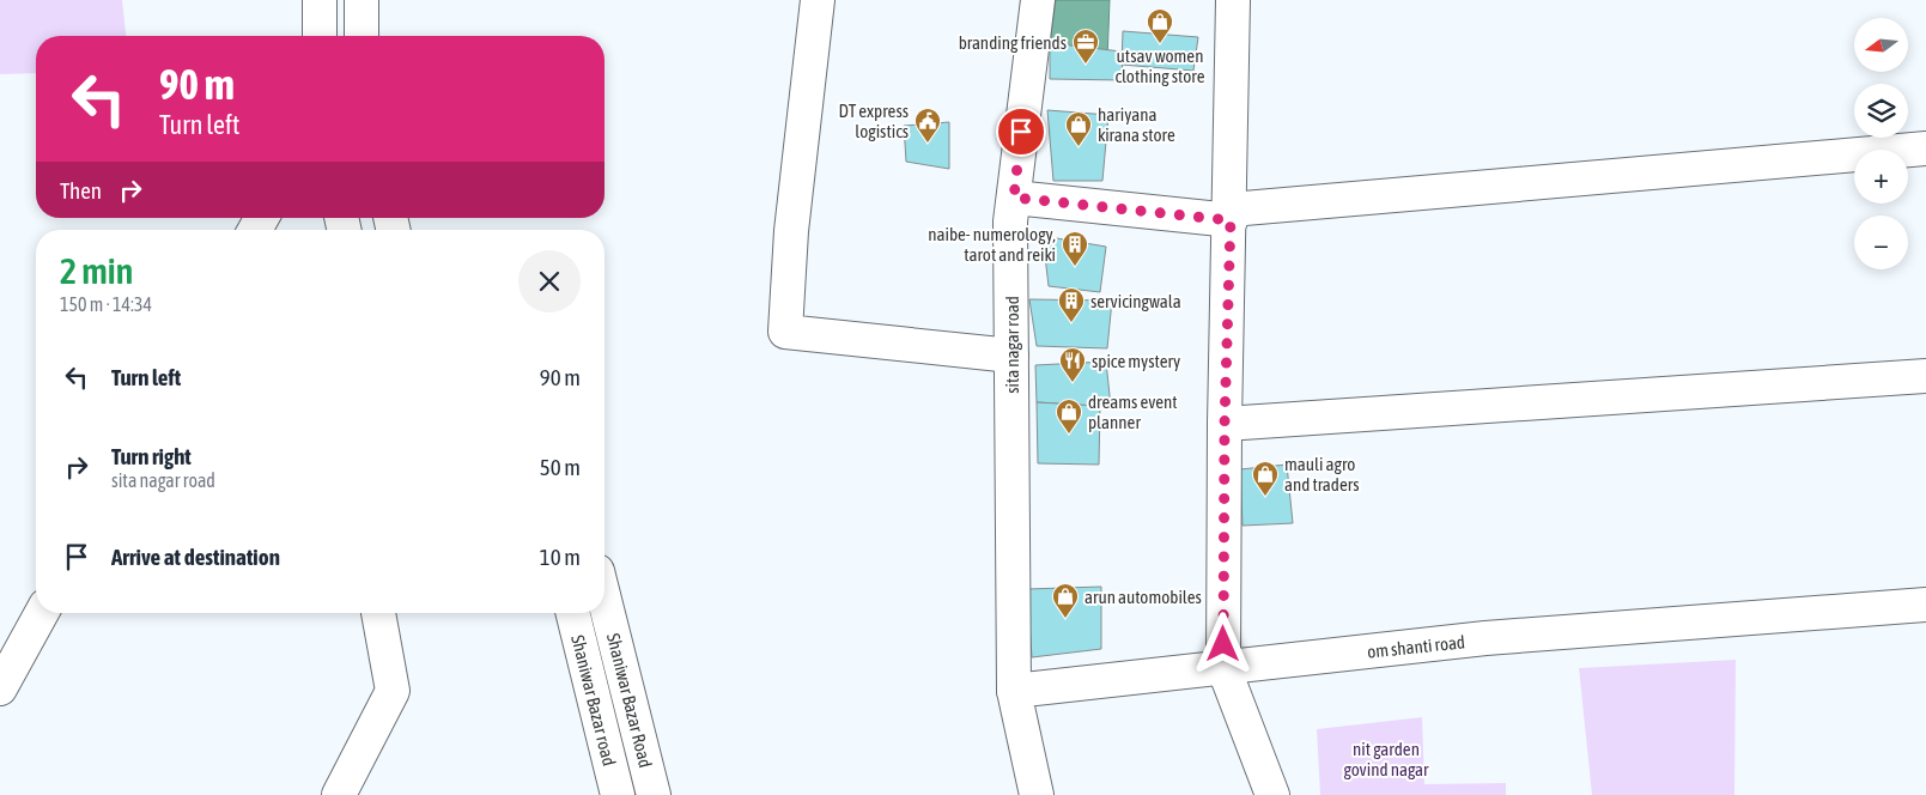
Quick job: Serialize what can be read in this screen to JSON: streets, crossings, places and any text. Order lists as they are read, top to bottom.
{
  "streets": {
    "street": [
      "sita nagar road",
      "om shanti road",
      "Shaniwar Bazar road",
      "Shaniwar Bazar Road"
    ]
  },
  "crossings": [
    ["sita nagar road", "om shanti road"]
  ],
  "parks": ["nit garden govind nagar"],
  "places": {
    "shop": [
      "utsav women clothing store",
      "hariyana kirana store",
      "dreams event planner",
      "mauli agro and traders",
      "arun automobiles"
    ],
    "office": ["branding friends"],
    "public building": ["DT express logistics"],
    "building": ["naibe- numerology, tarot and reiki", "servicingwala"],
    "restaurant": ["spice mystery"]
  },
  "north": "left",
  "page": {
    "map_buttons": ["+", "−"],
    "turn": ["90 m", "Turn left"],
    "then": "Then",
    "heading": ["2 min", "150 m · 14:34"],
    "list": [
      {
        "name": "Turn left",
        "value": "90 m"
      },
      {
        "name": "Turn right",
        "note": "sita nagar road",
        "value": "50 m"
      },
      {
        "name": "Arrive at destination",
        "value": "10 m"
      }
    ]
  }
}
